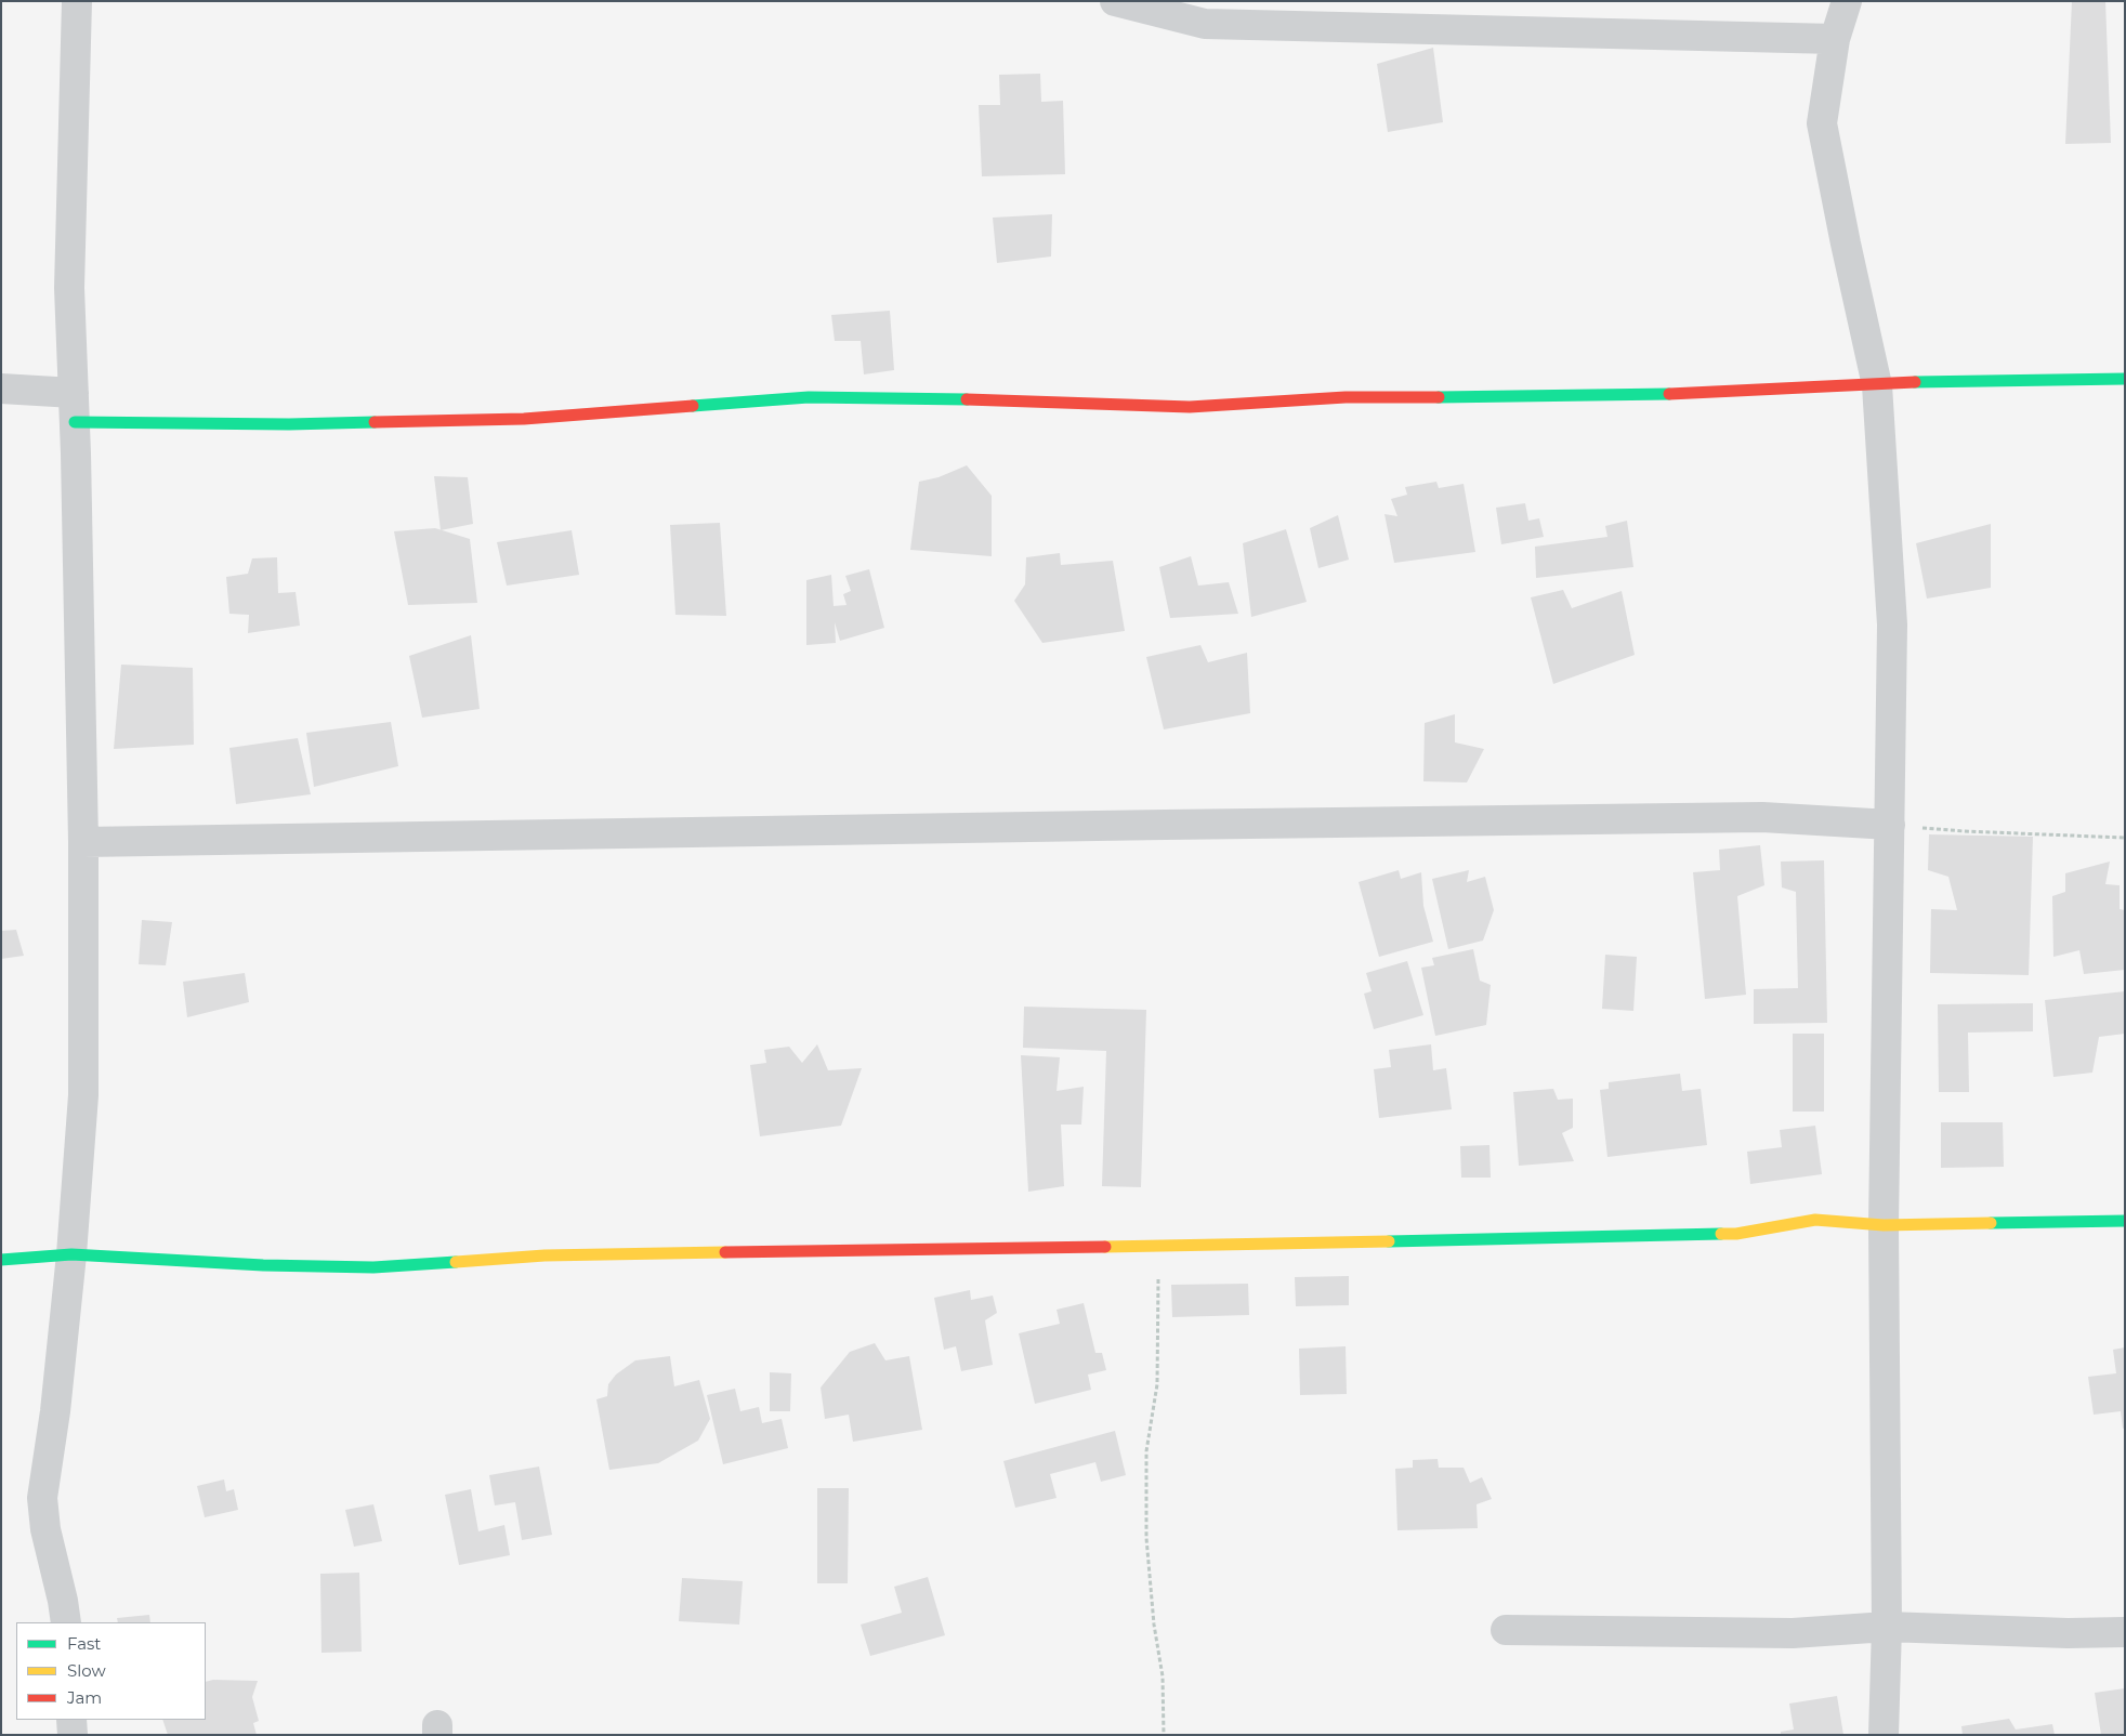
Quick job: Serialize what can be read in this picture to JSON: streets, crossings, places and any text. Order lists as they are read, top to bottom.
{
  "legend": ["Fast", "Slow", "Jam"]
}
